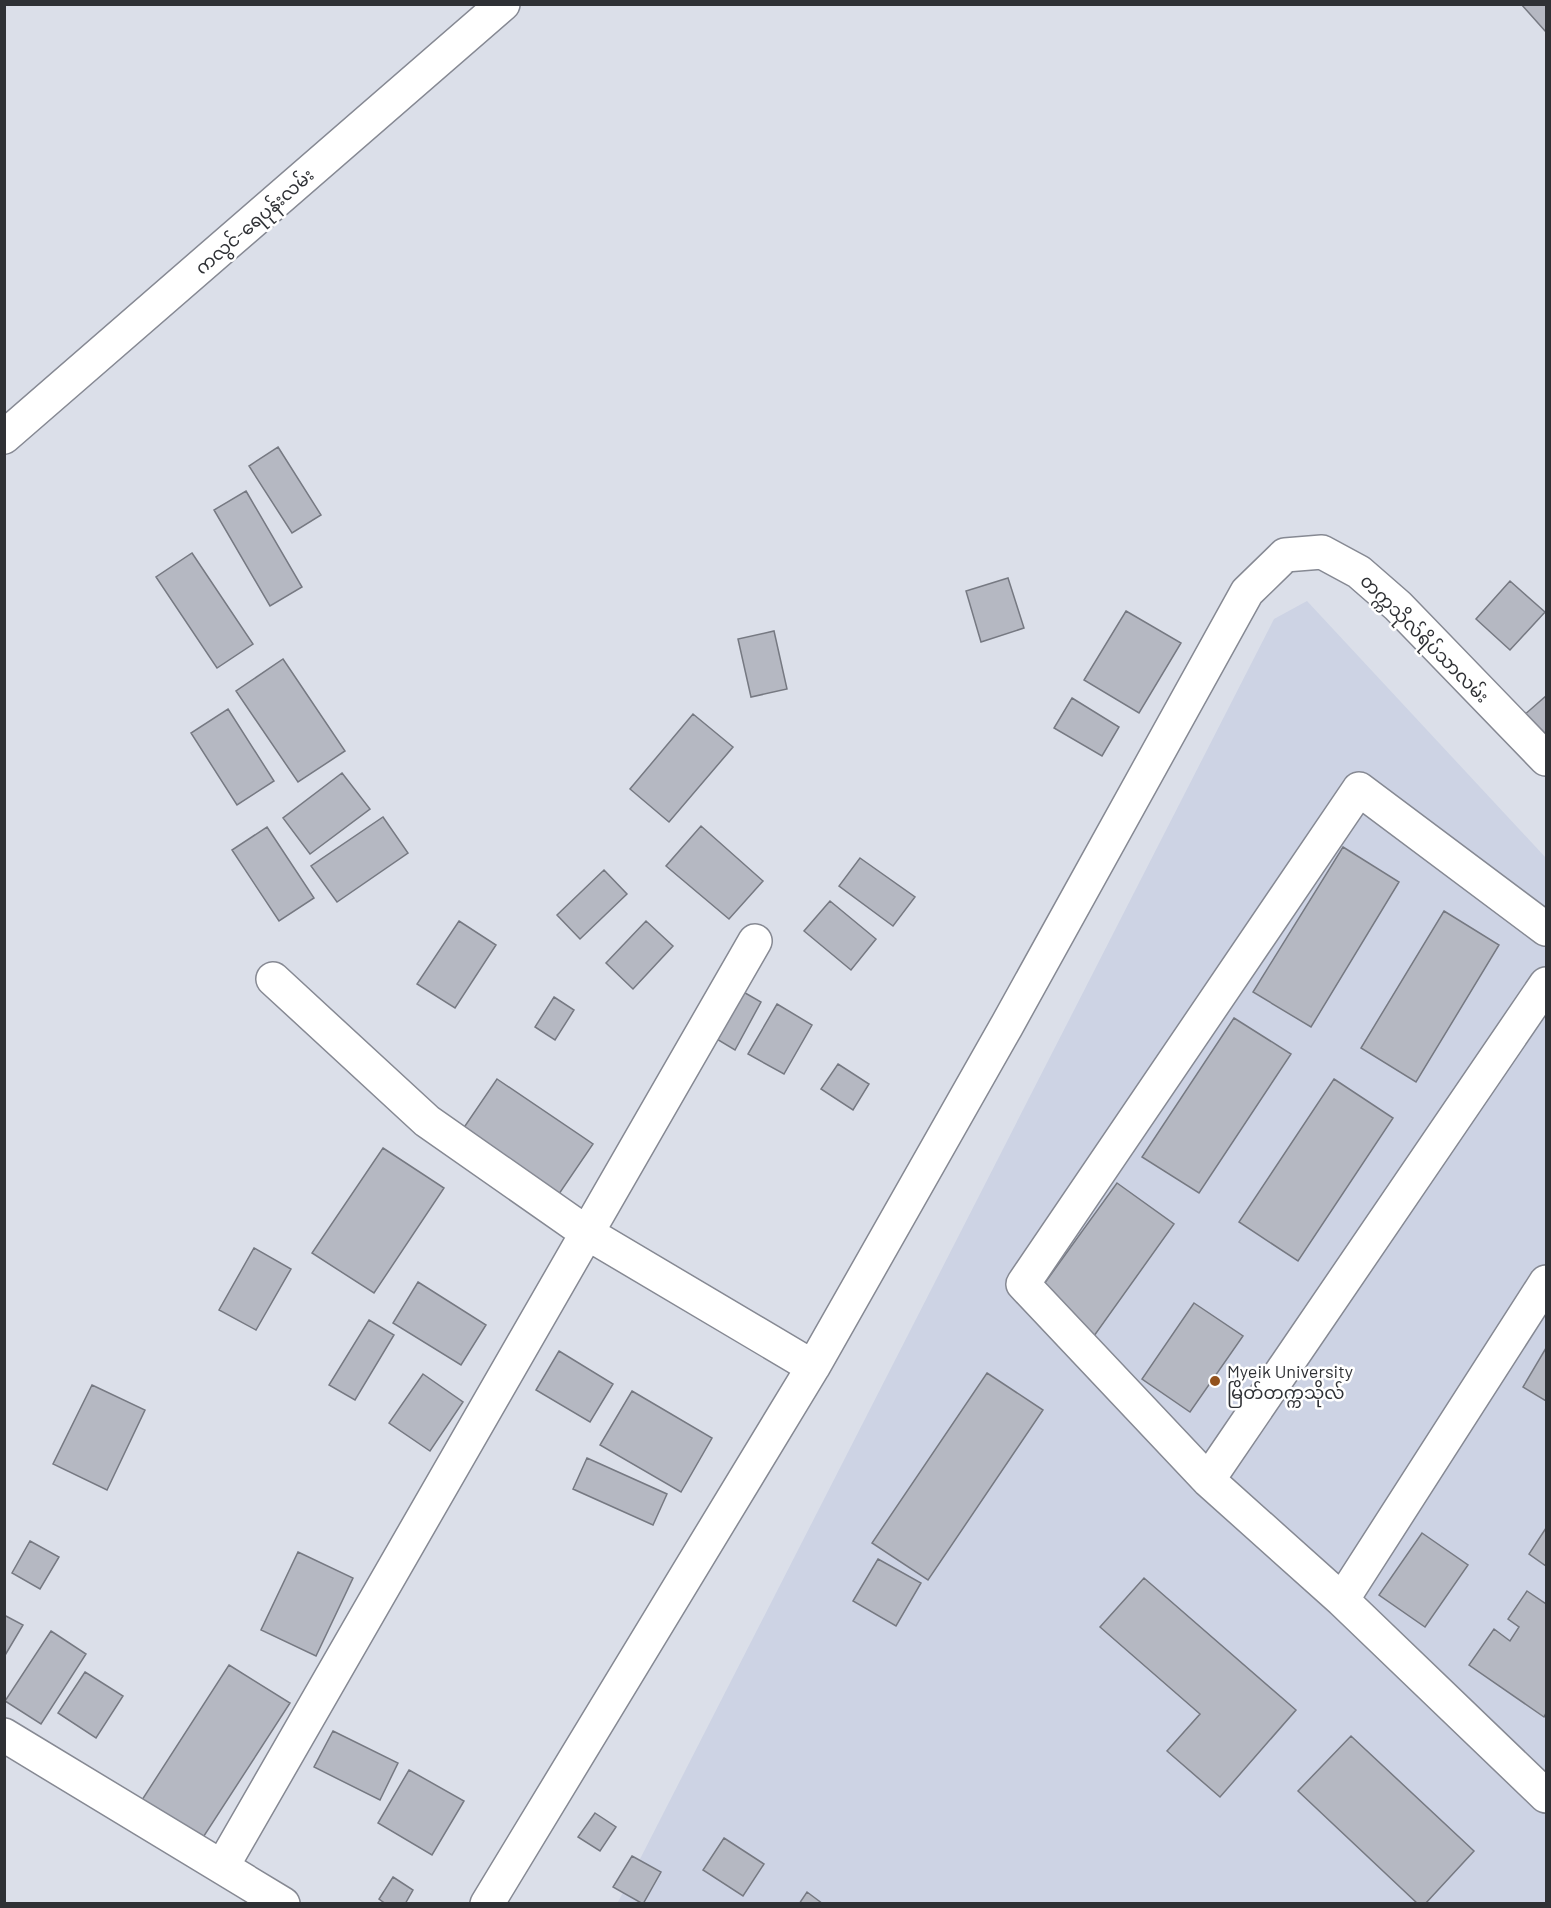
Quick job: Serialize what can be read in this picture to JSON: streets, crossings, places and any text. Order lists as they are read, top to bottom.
{
  "streets": {
    "street": ["ကလွင်-ရေပုန်းလမ်း", "တက္ကသိုလ်ရိပ်သာလမ်း"]
  },
  "places": ["Myeik University မြိတ်တက္ကသိုလ်"]
}
